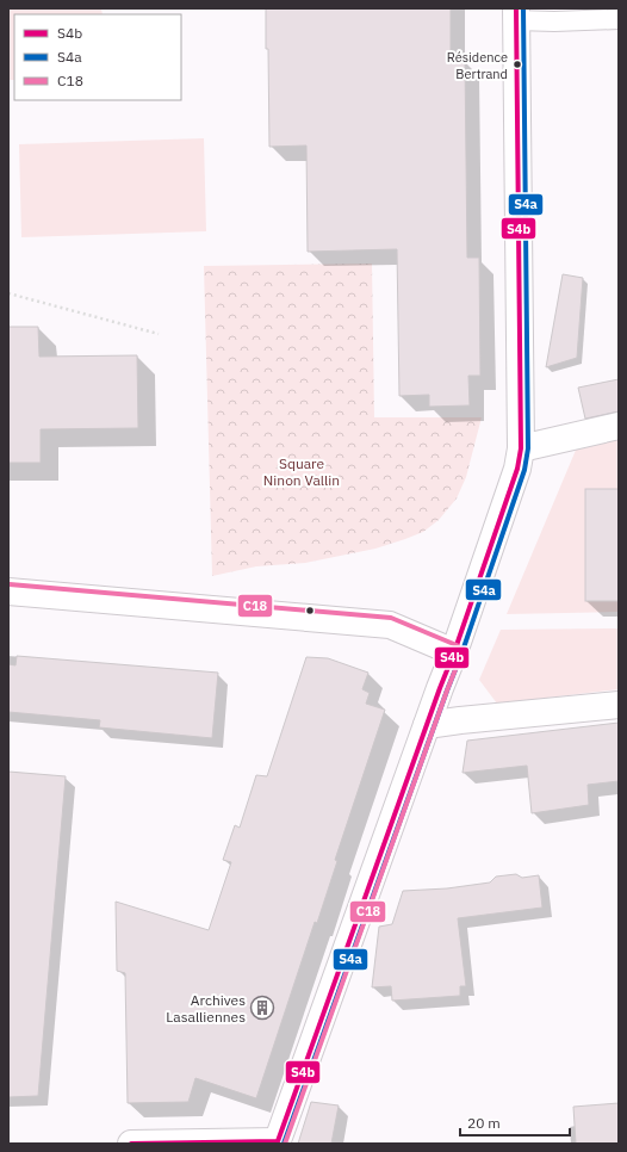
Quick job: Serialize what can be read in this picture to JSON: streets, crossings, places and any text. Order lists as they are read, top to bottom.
{
  "parks": ["Square Ninon Vallin"],
  "places": {
    "other": ["Résidence Bertrand"],
    "building": ["Archives Lasalliennes"]
  },
  "lines": ["transit line S4b", "transit line S4a", "transit line C18"],
  "legend": ["S4b", "S4a", "C18"],
  "scale_bar": "20 m"
}
